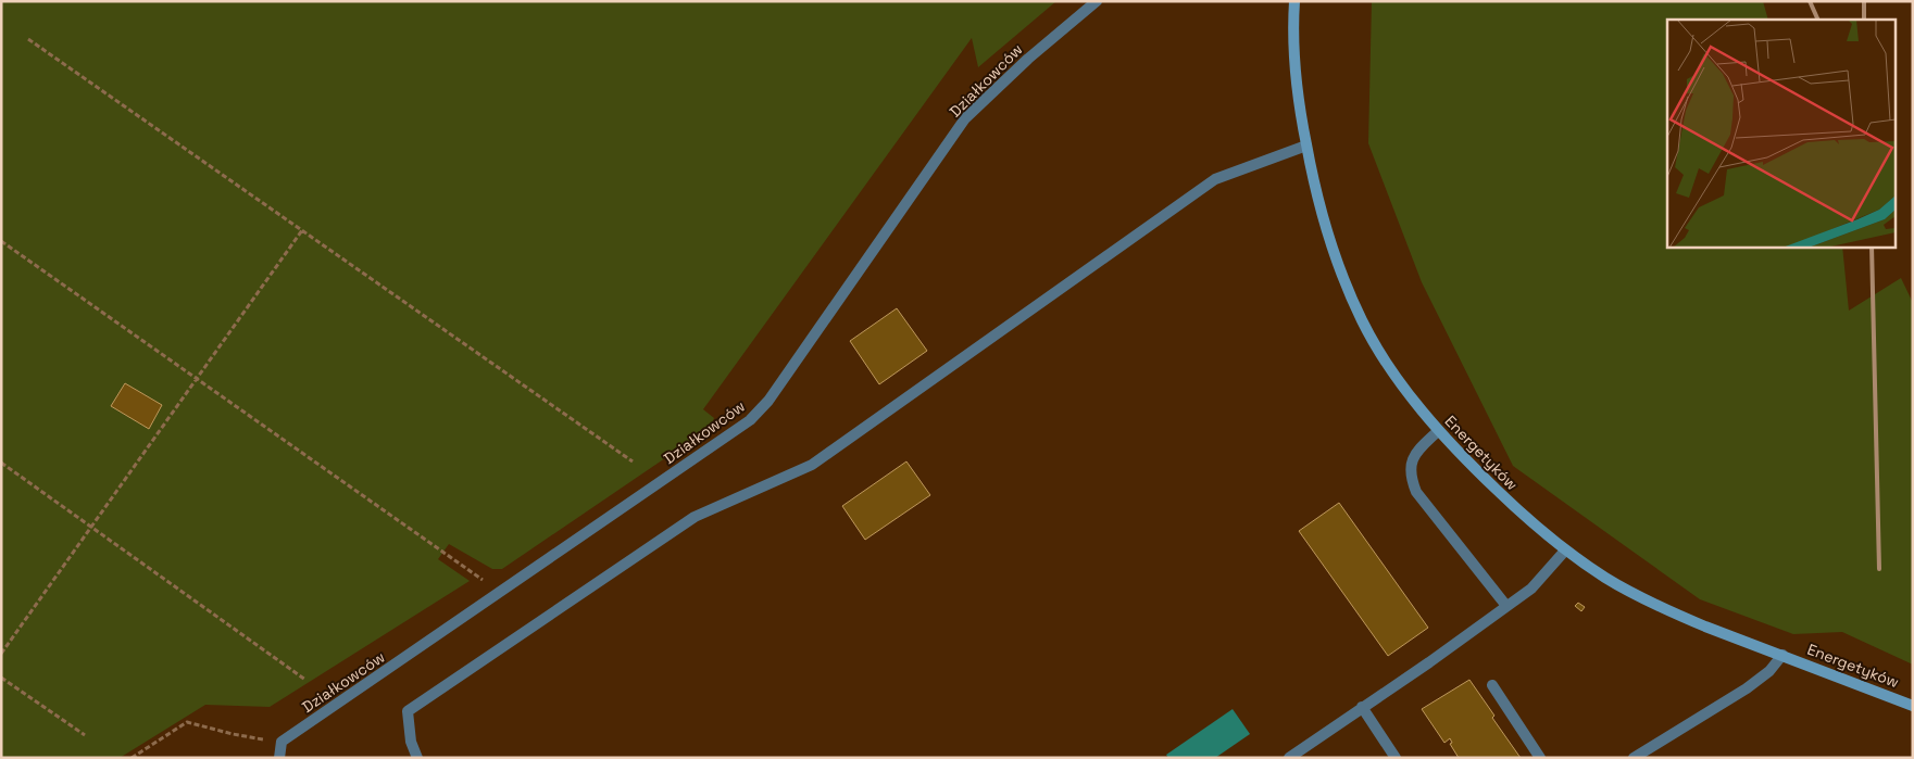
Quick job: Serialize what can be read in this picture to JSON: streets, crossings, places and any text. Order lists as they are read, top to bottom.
{
  "streets": {
    "street": ["Energetyków"],
    "lane": ["Działkowców"]
  }
}
